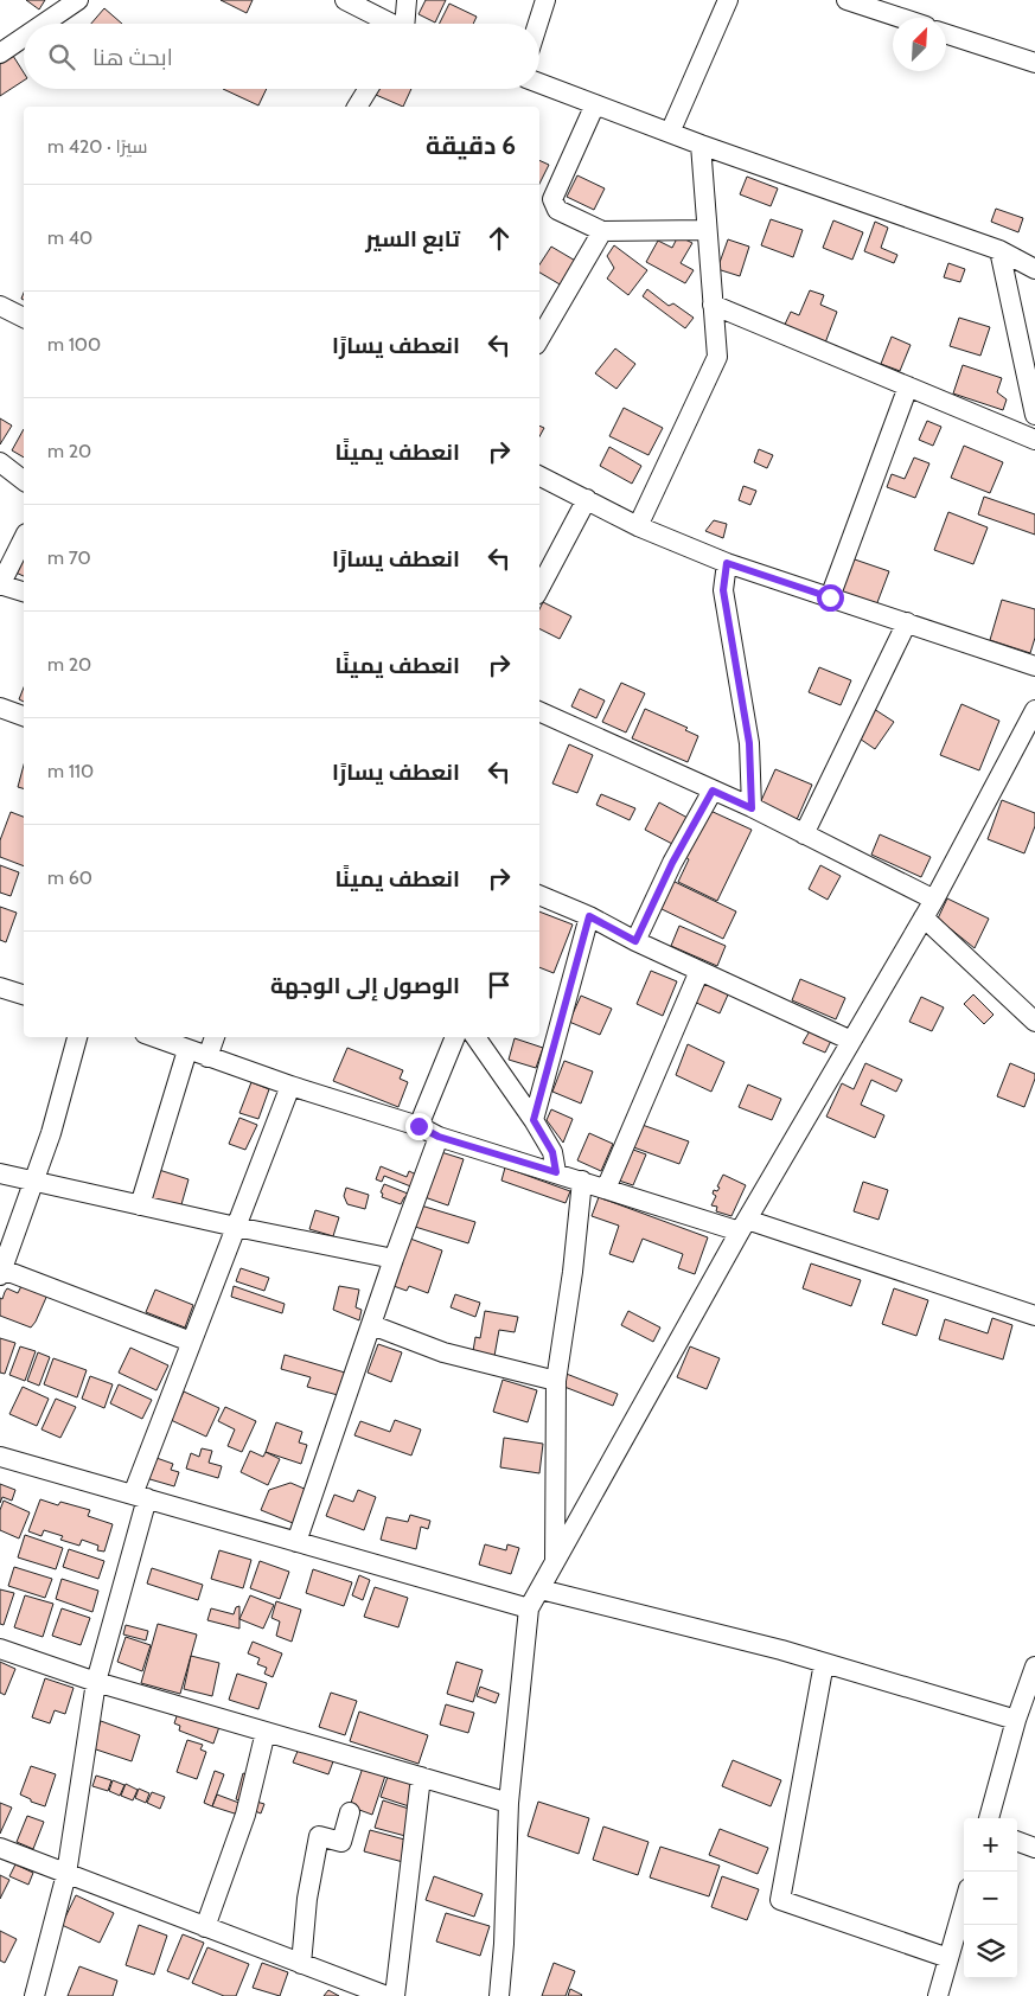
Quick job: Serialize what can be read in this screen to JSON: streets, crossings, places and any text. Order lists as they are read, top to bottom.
{
  "north": "top right",
  "page": {
    "search": "ابحث هنا",
    "heading": ["6 دقيقة", "سيرًا · 420 m"],
    "list": [
      ["تابع السير", "40 m"],
      ["انعطف يسارًا", "100 m"],
      ["انعطف يمينًا", "20 m"],
      ["انعطف يسارًا", "70 m"],
      ["انعطف يمينًا", "20 m"],
      ["انعطف يسارًا", "110 m"],
      ["انعطف يمينًا", "60 m"],
      "الوصول إلى الوجهة"
    ],
    "map_buttons": ["+", "−"]
  }
}
